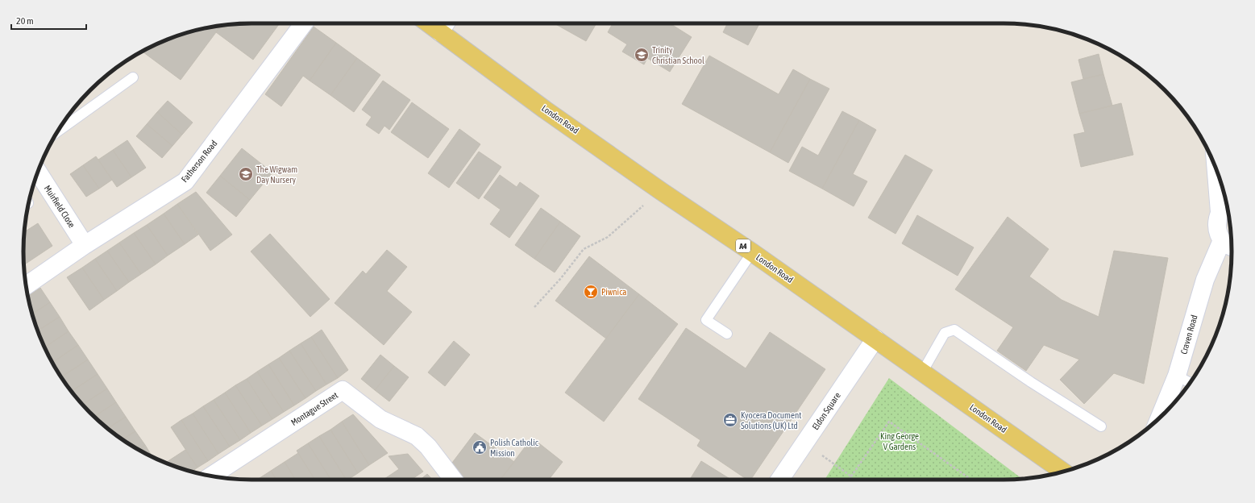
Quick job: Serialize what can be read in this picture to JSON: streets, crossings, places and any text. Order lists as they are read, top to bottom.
{
  "streets": {
    "main road": ["London Road", "A4"],
    "street": [
      "Fatherson Road",
      "Muirfield Close",
      "Craven Road",
      "Montague Street",
      "Eldon Square"
    ]
  },
  "crossings": [
    ["London Road", "Eldon Square"],
    ["Fatherson Road", "Muirfield Close"]
  ],
  "parks": ["King George V Gardens"],
  "places": {
    "school or university": ["Trinity Christian School", "The Wigwam Day Nursery"],
    "bar": ["Piwnica"],
    "office": ["Kyocera Document Solutions (UK) Ltd"],
    "public building": ["Polish Catholic Mission"]
  },
  "scale_bar": "20 m"
}
